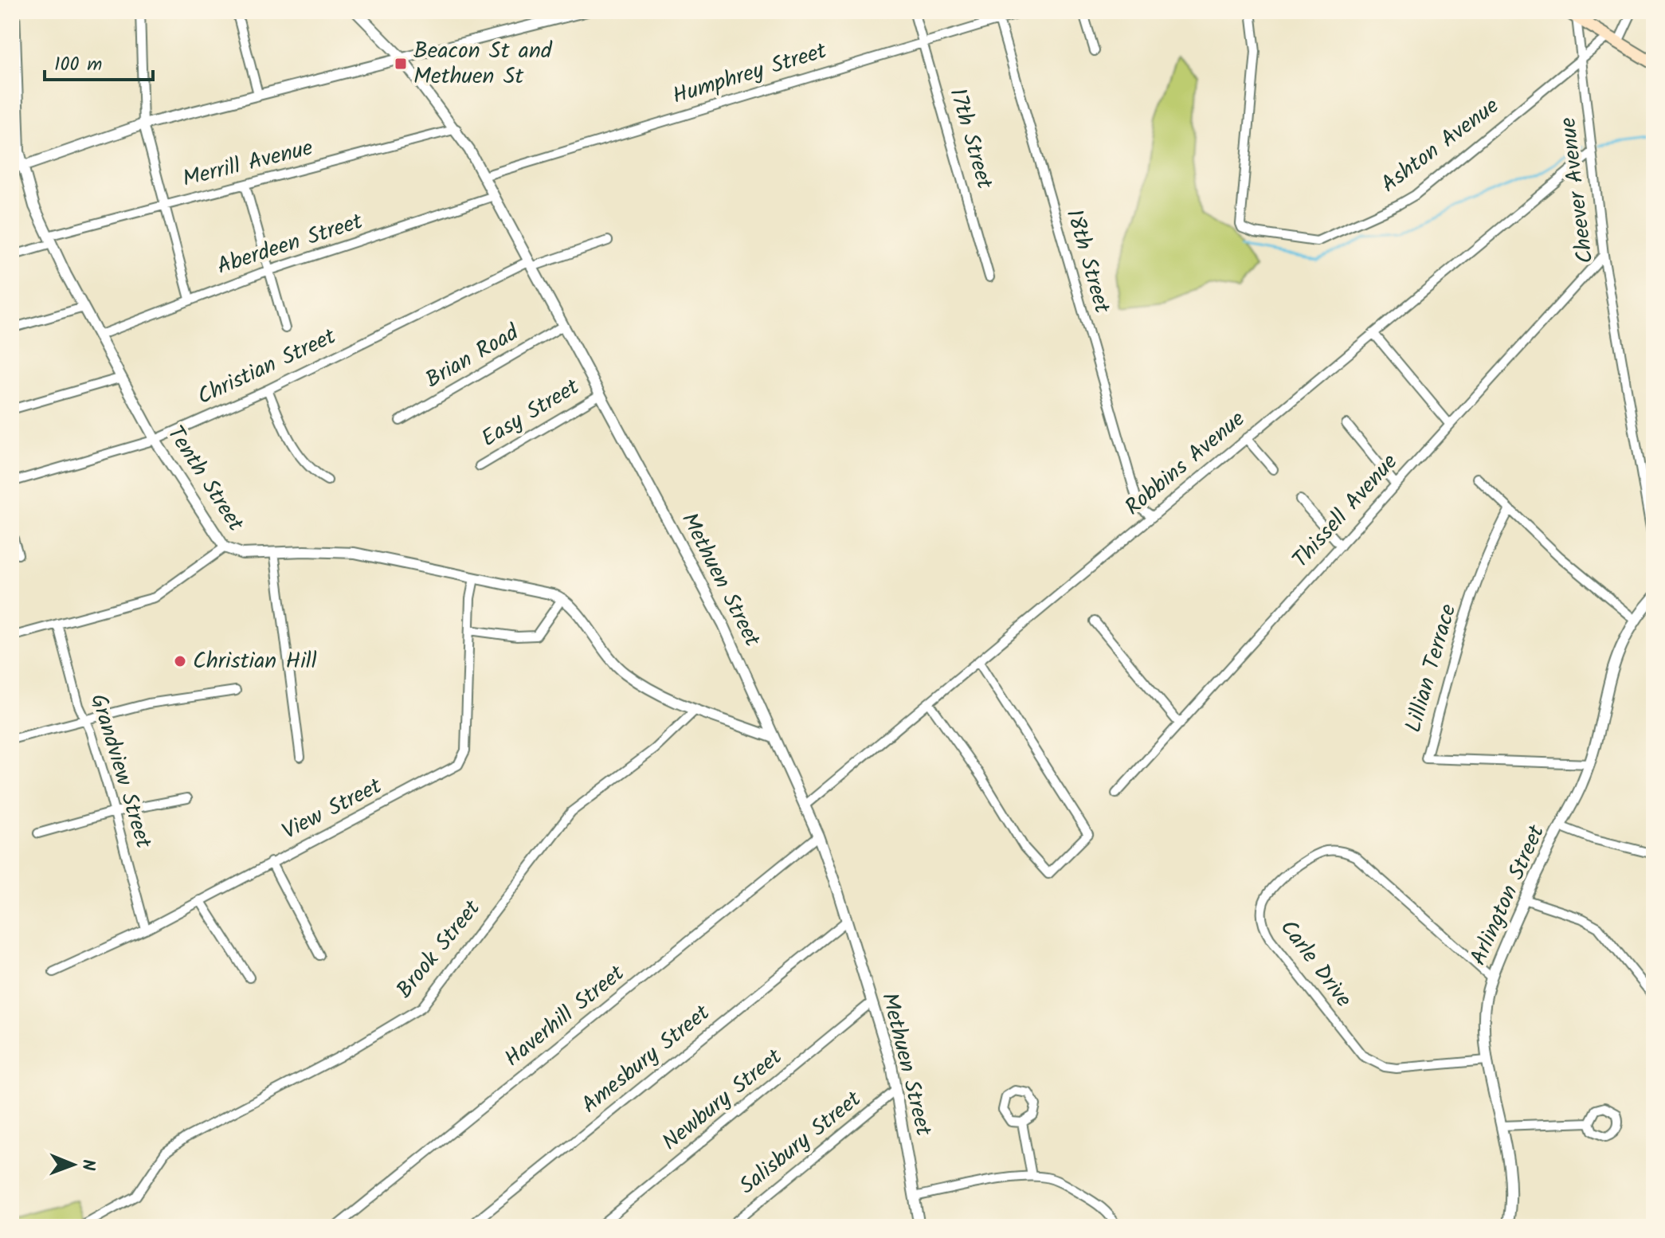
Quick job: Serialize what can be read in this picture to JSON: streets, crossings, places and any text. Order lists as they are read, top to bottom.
{
  "streets": {
    "street": [
      "Humphrey Street",
      "17th Street",
      "Ashton Avenue",
      "Merrill Avenue",
      "Cheever Avenue",
      "Aberdeen Street",
      "18th Street",
      "Brian Road",
      "Christian Street",
      "Easy Street",
      "Robbins Avenue",
      "Tenth Street",
      "Thissell Avenue",
      "Methuen Street",
      "Lillian Terrace",
      "Grandview Street",
      "View Street",
      "Arlington Street",
      "Brook Street",
      "Carle Drive",
      "Haverhill Street",
      "Amesbury Street",
      "Newbury Street",
      "Salisbury Street"
    ]
  },
  "crossings": [
    ["Humphrey Street", "17th Street"],
    ["Humphrey Street", "18th Street"],
    ["Humphrey Street", "Methuen Street"],
    ["Ashton Avenue", "Cheever Avenue"],
    ["Merrill Avenue", "Tenth Street"],
    ["Merrill Avenue", "Methuen Street"],
    ["Cheever Avenue", "Robbins Avenue"],
    ["Cheever Avenue", "Thissell Avenue"],
    ["Aberdeen Street", "Tenth Street"],
    ["Aberdeen Street", "Methuen Street"],
    ["18th Street", "Robbins Avenue"],
    ["Brian Road", "Methuen Street"],
    ["Christian Street", "Tenth Street"],
    ["Christian Street", "Methuen Street"],
    ["Easy Street", "Methuen Street"],
    ["Robbins Avenue", "Methuen Street"],
    ["Tenth Street", "View Street"],
    ["Methuen Street", "Haverhill Street"],
    ["Methuen Street", "Amesbury Street"],
    ["Methuen Street", "Newbury Street"],
    ["Methuen Street", "Salisbury Street"],
    ["Lillian Terrace", "Arlington Street"],
    ["Grandview Street", "View Street"],
    ["Arlington Street", "Carle Drive"]
  ],
  "places": {
    "transit": ["Beacon St and Methuen St"],
    "other": ["Christian Hill"]
  },
  "scale_bar": "100 m",
  "north": "right"
}
